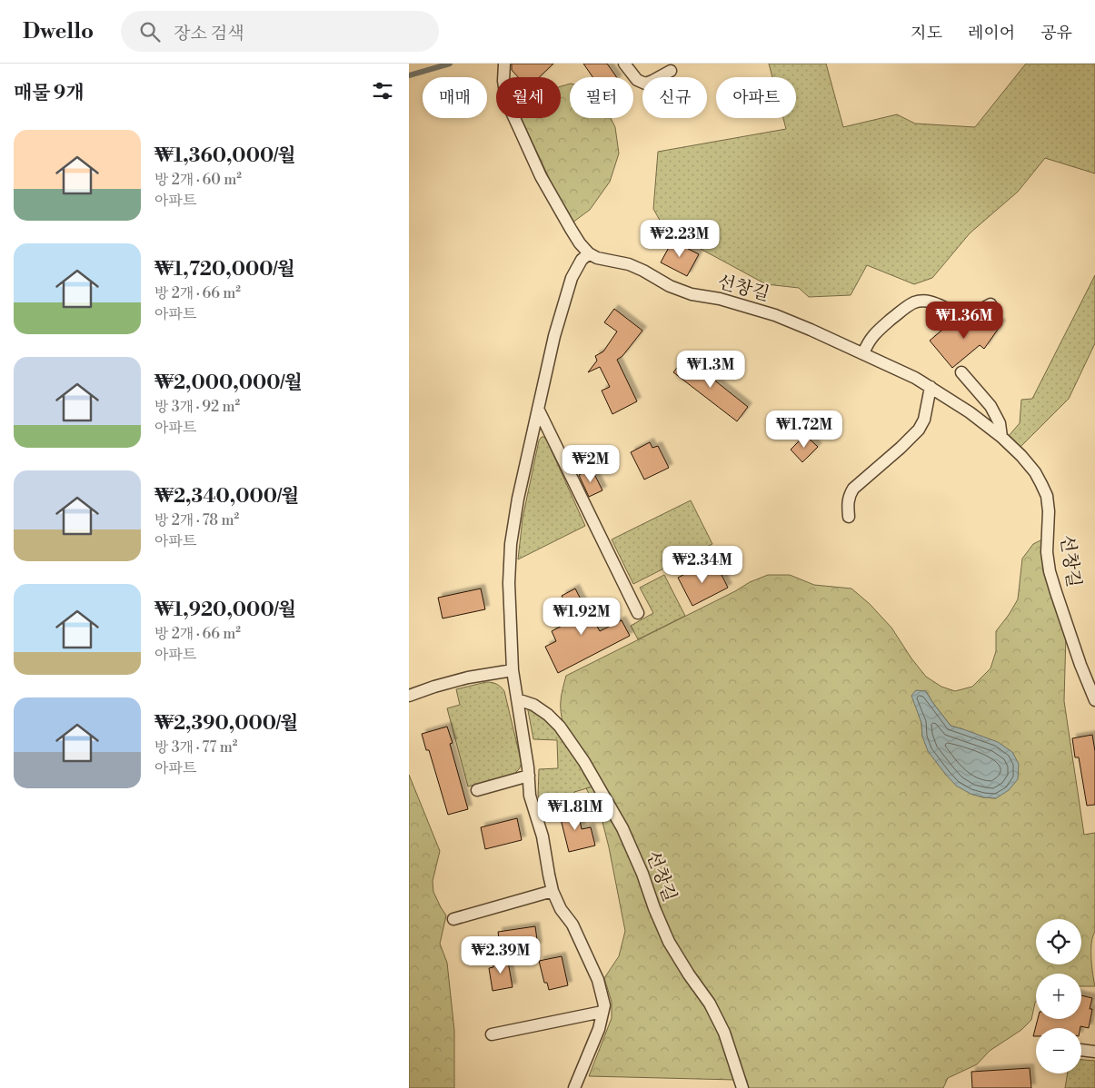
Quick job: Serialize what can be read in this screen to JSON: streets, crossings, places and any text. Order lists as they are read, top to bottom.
{
  "streets": {
    "lane": ["선창길"]
  },
  "page": {
    "header": "Dwello",
    "search": "장소 검색",
    "nav": ["지도", "레이어", "공유"],
    "heading": "매물 9개",
    "chip": [
      "매매",
      "월세",
      "필터",
      "신규",
      "아파트"
    ],
    "list": [
      {
        "name": "₩1,360,000/월",
        "note": "방 2개 · 60 m² · 아파트"
      },
      {
        "name": "₩1,720,000/월",
        "note": "방 2개 · 66 m² · 아파트"
      },
      {
        "name": "₩2,000,000/월",
        "note": "방 3개 · 92 m² · 아파트"
      },
      {
        "name": "₩2,340,000/월",
        "note": "방 2개 · 78 m² · 아파트"
      },
      {
        "name": "₩1,920,000/월",
        "note": "방 2개 · 66 m² · 아파트"
      },
      {
        "name": "₩2,390,000/월",
        "note": "방 3개 · 77 m² · 아파트"
      }
    ],
    "price": [
      "₩2.23M",
      "₩1.36M",
      "₩1.3M",
      "₩1.72M",
      "₩2M",
      "₩2.34M",
      "₩1.92M",
      "₩1.81M",
      "₩2.39M"
    ],
    "map_buttons": ["+", "−"]
  }
}
